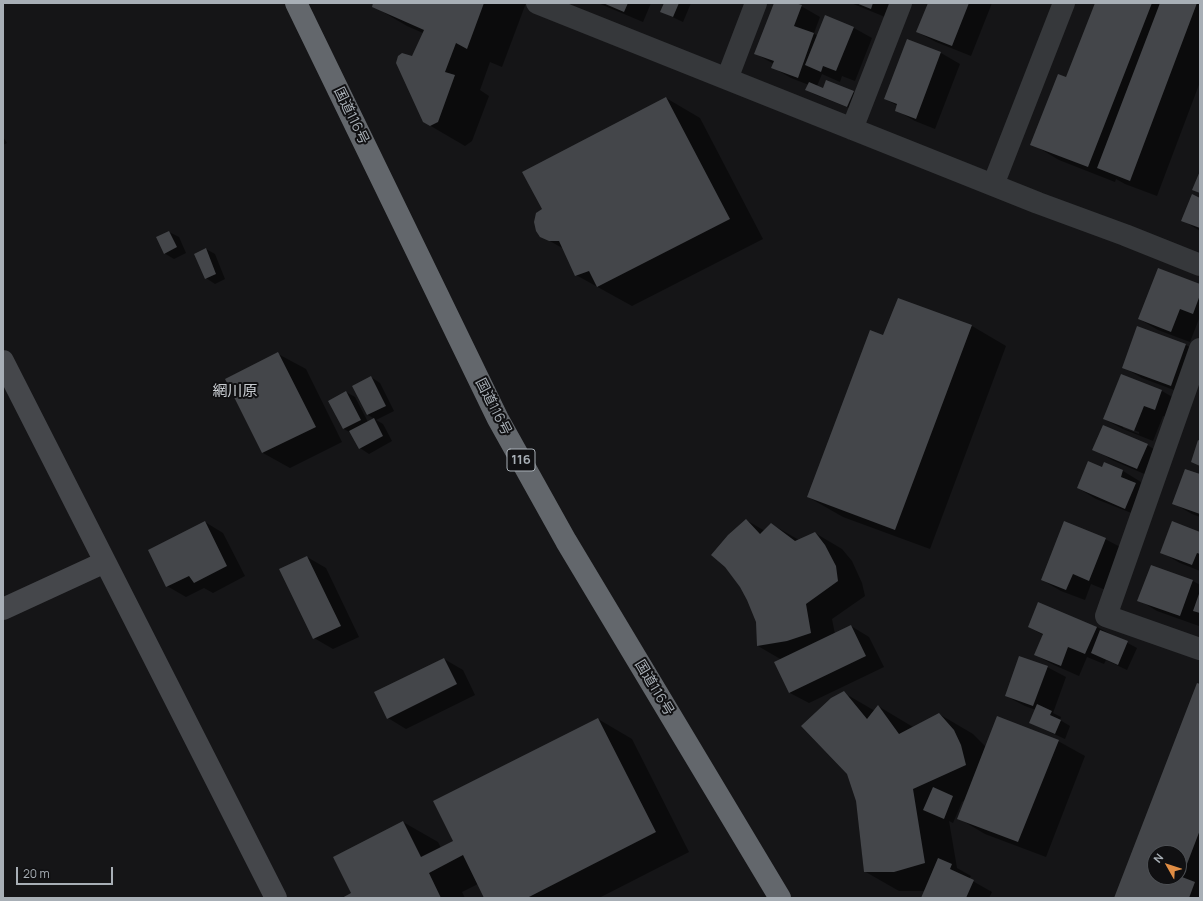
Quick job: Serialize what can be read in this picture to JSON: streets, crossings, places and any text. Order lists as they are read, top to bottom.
{
  "streets": {
    "highway": ["国道116号", "116"]
  },
  "districts": ["網川原"],
  "scale_bar": "20 m",
  "north": "top left"
}
